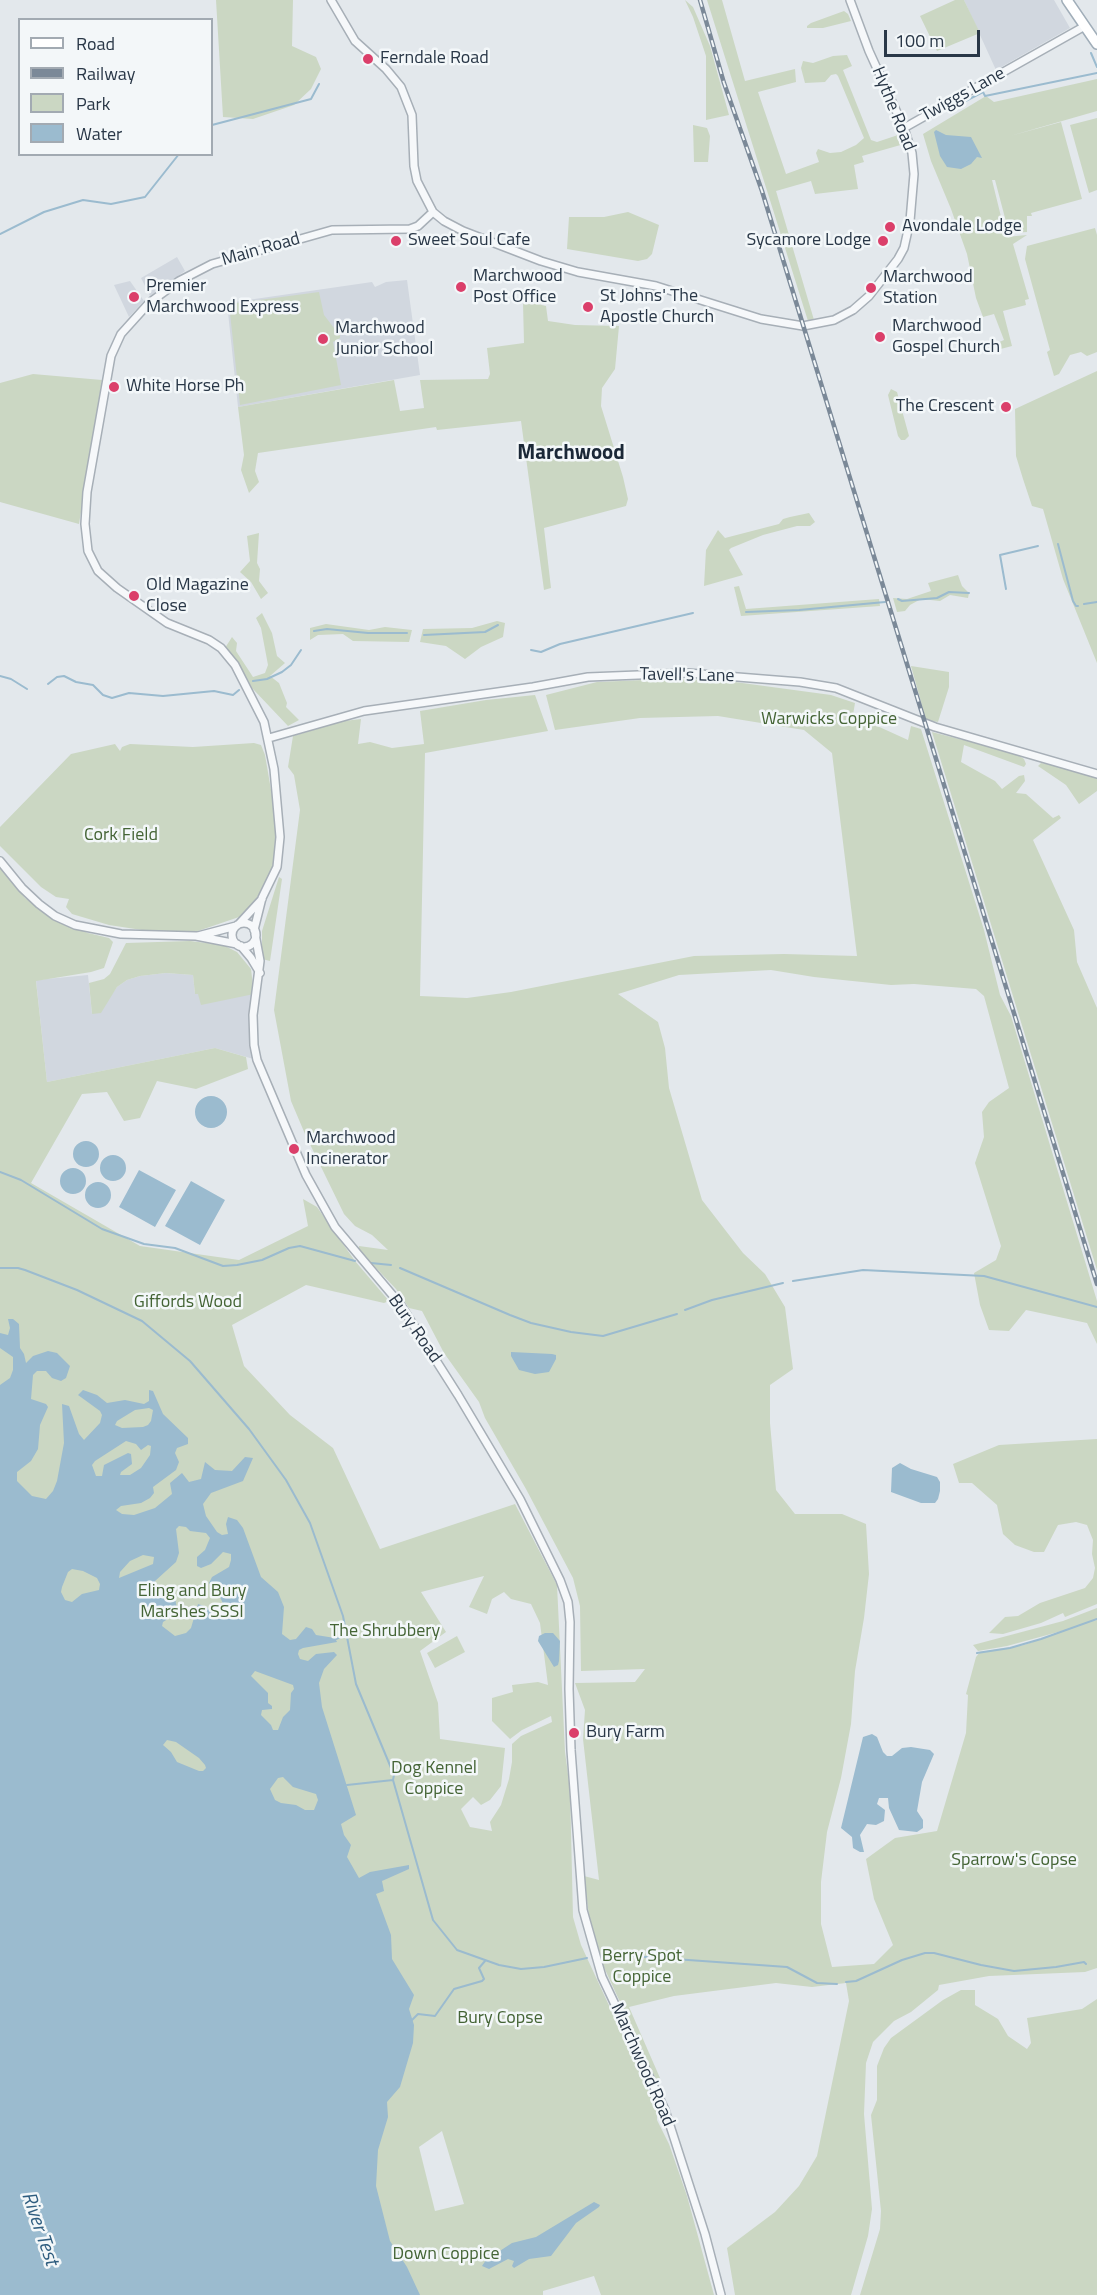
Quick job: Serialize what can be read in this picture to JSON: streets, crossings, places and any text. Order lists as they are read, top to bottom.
{
  "streets": {
    "street": [
      "Twiggs Lane",
      "Hythe Road",
      "Main Road",
      "Tavell's Lane",
      "Bury Road",
      "Marchwood Road"
    ]
  },
  "crossings": [
    ["Twiggs Lane", "Hythe Road"],
    ["Hythe Road", "Main Road"],
    ["Main Road", "Tavell's Lane"],
    ["Bury Road", "Marchwood Road"]
  ],
  "districts": ["Marchwood"],
  "water": ["River Test"],
  "parks": [
    "Warwicks Coppice",
    "Cork Field",
    "Giffords Wood",
    "Eling and Bury Marshes SSSI",
    "The Shrubbery",
    "Dog Kennel Coppice",
    "Sparrow's Copse",
    "Berry Spot Coppice",
    "Bury Copse",
    "Down Coppice"
  ],
  "places": [
    "Ferndale Road",
    "Avondale Lodge",
    "Sweet Soul Cafe",
    "Sycamore Lodge",
    "Marchwood Post Office",
    "Marchwood Station",
    "Premier Marchwood Express",
    "St Johns' The Apostle Church",
    "Marchwood Gospel Church",
    "Marchwood Junior School",
    "White Horse Ph",
    "The Crescent",
    "Old Magazine Close",
    "Marchwood Incinerator",
    "Bury Farm"
  ],
  "legend": [
    "Road",
    "Railway",
    "Park",
    "Water"
  ],
  "scale_bar": "100 m"
}
